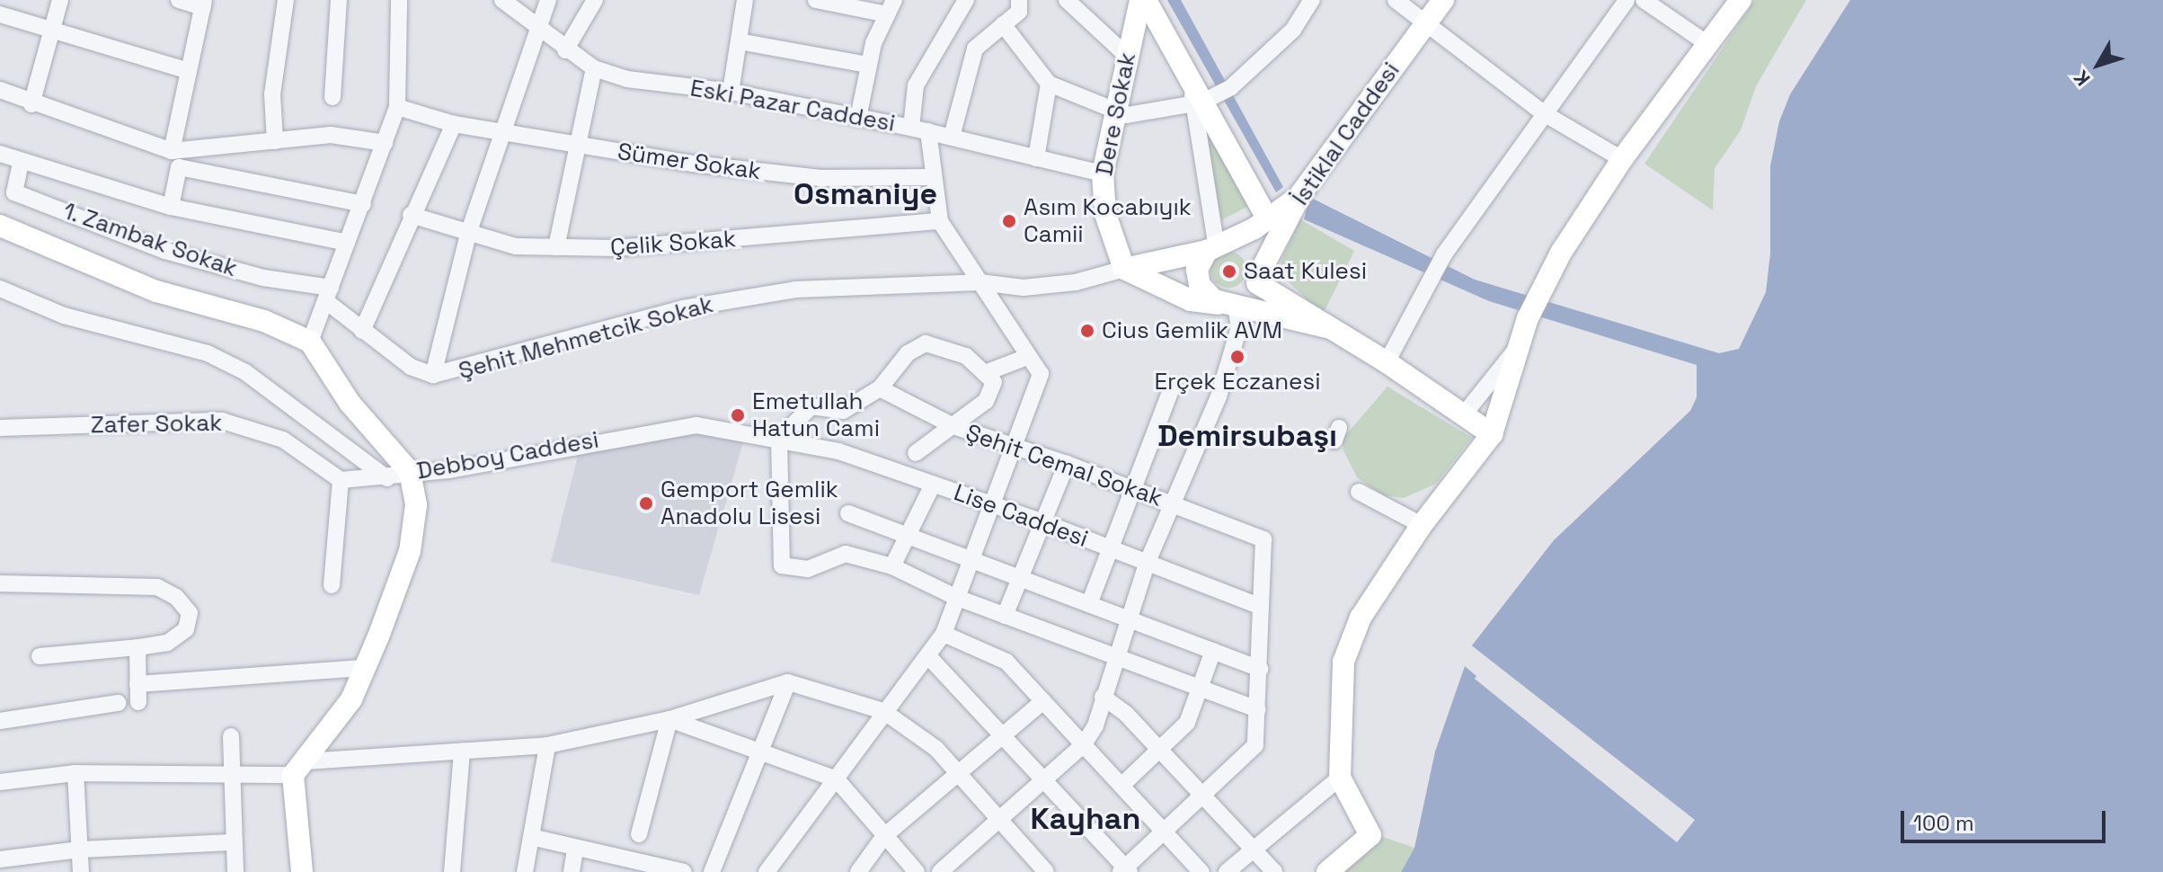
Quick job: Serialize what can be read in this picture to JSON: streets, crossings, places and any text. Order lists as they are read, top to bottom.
{
  "streets": {
    "street": [
      "Eski Pazar Caddesi",
      "Dere Sokak",
      "İstiklal Caddesi",
      "Sümer Sokak",
      "1. Zambak Sokak",
      "Çelik Sokak",
      "Şehit Mehmetcik Sokak",
      "Zafer Sokak",
      "Debboy Caddesi",
      "Şehit Cemal Sokak",
      "Lise Caddesi"
    ]
  },
  "crossings": [
    ["Eski Pazar Caddesi", "Dere Sokak"],
    ["Dere Sokak", "Şehit Mehmetcik Sokak"],
    ["1. Zambak Sokak", "Şehit Mehmetcik Sokak"],
    ["Zafer Sokak", "Debboy Caddesi"],
    ["Debboy Caddesi", "Lise Caddesi"],
    ["Şehit Cemal Sokak", "Lise Caddesi"]
  ],
  "districts": ["Osmaniye", "Demirsubaşı", "Kayhan"],
  "places": [
    "Asım Kocabıyık Camii",
    "Saat Kulesi",
    "Cius Gemlik AVM",
    "Erçek Eczanesi",
    "Emetullah Hatun Cami",
    "Gemport Gemlik Anadolu Lisesi"
  ],
  "scale_bar": "100 m",
  "north": "bottom left"
}
